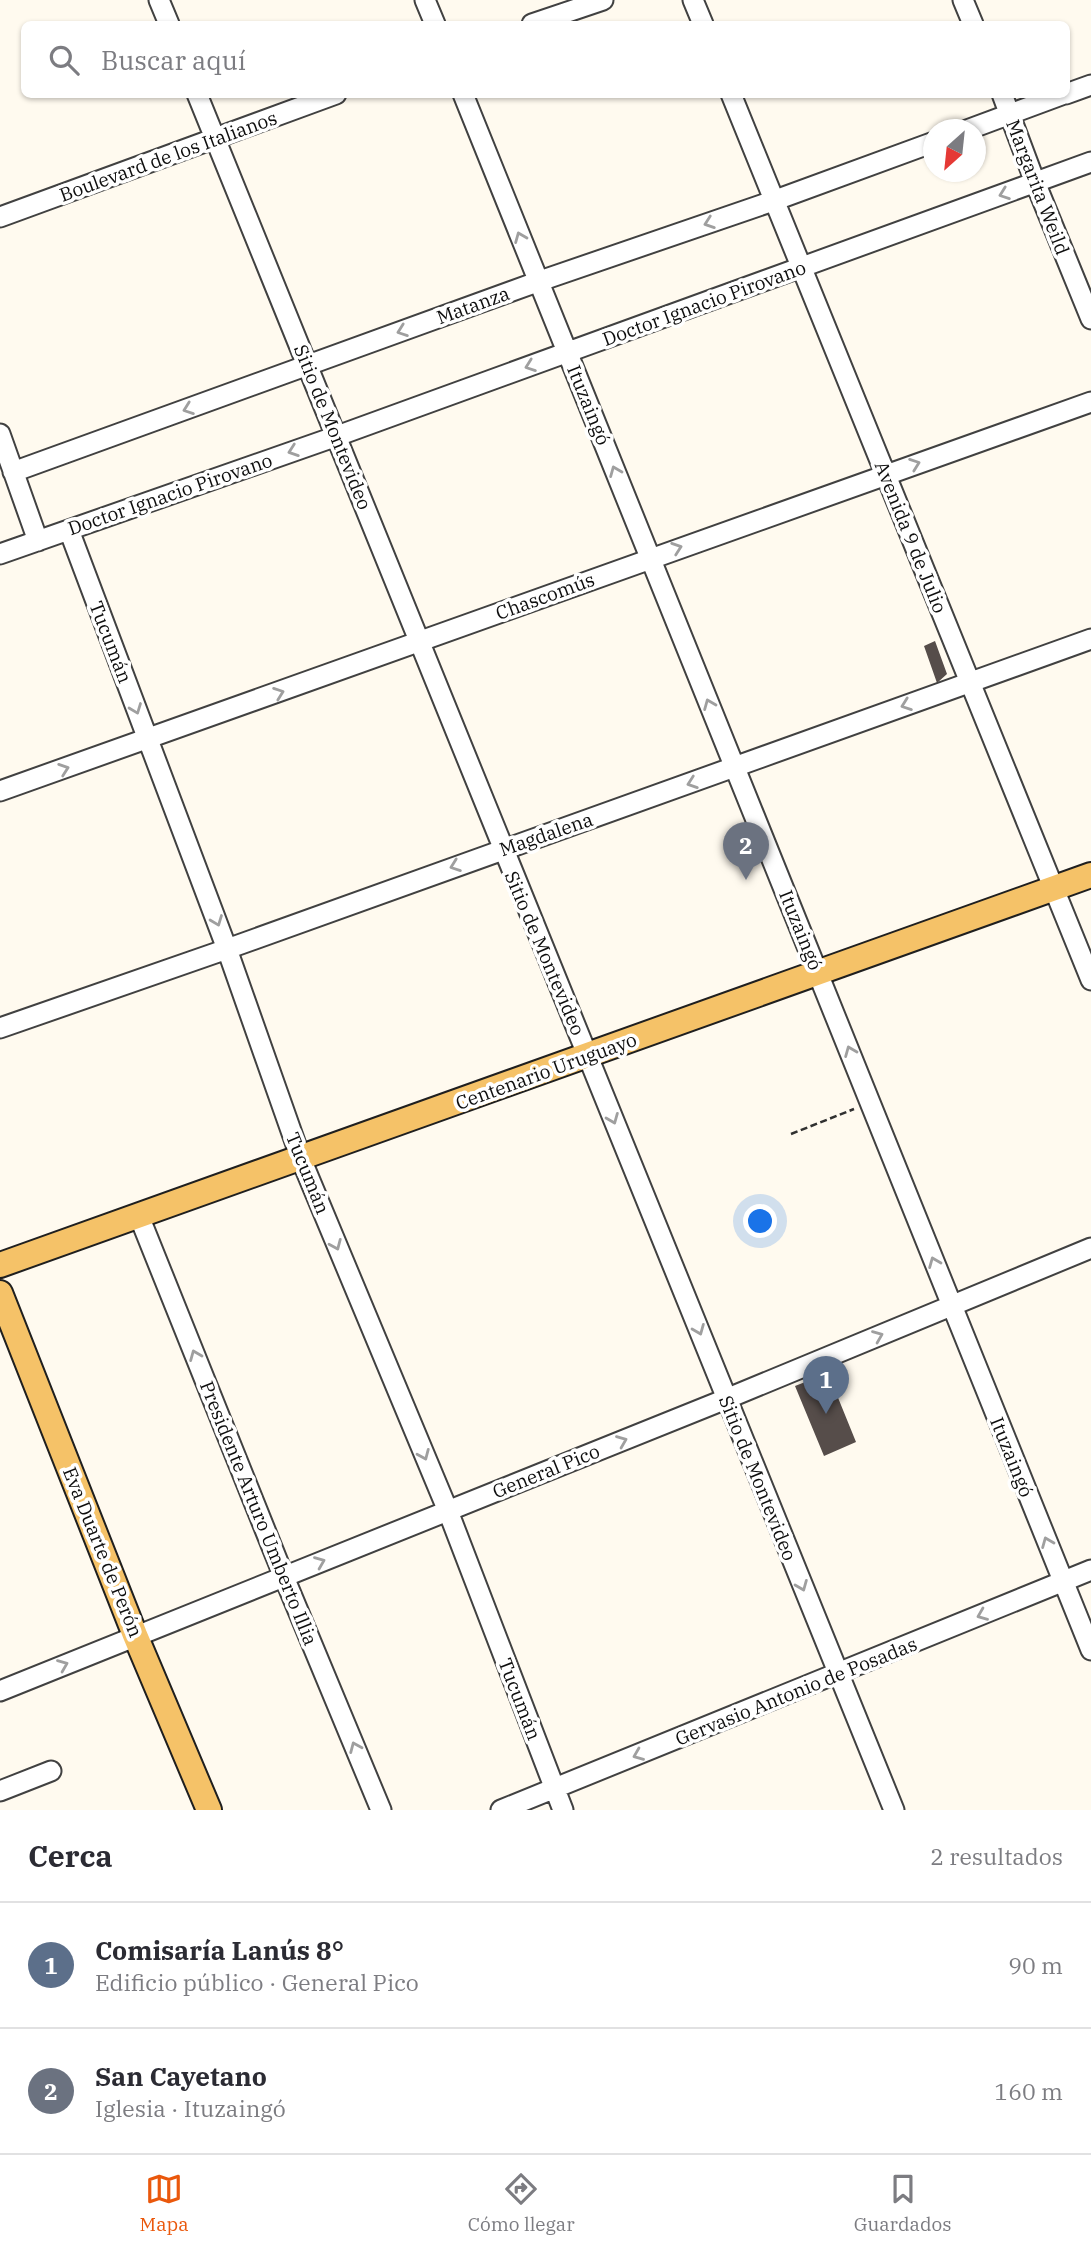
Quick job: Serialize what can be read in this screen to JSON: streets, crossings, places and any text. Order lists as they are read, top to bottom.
{
  "streets": {
    "main road": ["Centenario Uruguayo", "Eva Duarte de Perón"],
    "street": [
      "Boulevard de los Italianos",
      "Margarita Weild",
      "Doctor Ignacio Pirovano",
      "Matanza",
      "Ituzaingó",
      "Sitio de Montevideo",
      "Avenida 9 de Julio",
      "Chascomús",
      "Tucumán",
      "Magdalena",
      "General Pico",
      "Presidente Arturo Umberto Illia",
      "Gervasio Antonio de Posadas"
    ]
  },
  "crossings": [
    ["Boulevard de los Italianos", "Sitio de Montevideo"],
    ["Margarita Weild", "Doctor Ignacio Pirovano"],
    ["Doctor Ignacio Pirovano", "Ituzaingó"],
    ["Doctor Ignacio Pirovano", "Sitio de Montevideo"],
    ["Doctor Ignacio Pirovano", "Avenida 9 de Julio"],
    ["Doctor Ignacio Pirovano", "Tucumán"],
    ["Matanza", "Ituzaingó"],
    ["Matanza", "Sitio de Montevideo"],
    ["Matanza", "Avenida 9 de Julio"],
    ["Ituzaingó", "Chascomús"],
    ["Ituzaingó", "Magdalena"],
    ["Ituzaingó", "Centenario Uruguayo"],
    ["Ituzaingó", "General Pico"],
    ["Ituzaingó", "Gervasio Antonio de Posadas"],
    ["Sitio de Montevideo", "Chascomús"],
    ["Sitio de Montevideo", "Magdalena"],
    ["Sitio de Montevideo", "Centenario Uruguayo"],
    ["Sitio de Montevideo", "General Pico"],
    ["Sitio de Montevideo", "Gervasio Antonio de Posadas"],
    ["Avenida 9 de Julio", "Chascomús"],
    ["Avenida 9 de Julio", "Magdalena"],
    ["Avenida 9 de Julio", "Centenario Uruguayo"],
    ["Chascomús", "Tucumán"],
    ["Tucumán", "Magdalena"],
    ["Tucumán", "Centenario Uruguayo"],
    ["Tucumán", "General Pico"],
    ["Tucumán", "Gervasio Antonio de Posadas"],
    ["Centenario Uruguayo", "Presidente Arturo Umberto Illia"],
    ["General Pico", "Presidente Arturo Umberto Illia"],
    ["General Pico", "Eva Duarte de Perón"]
  ],
  "one_way": [
    "Doctor Ignacio Pirovano",
    "Matanza",
    "Ituzaingó",
    "Sitio de Montevideo",
    "Chascomús",
    "Tucumán",
    "Magdalena",
    "General Pico",
    "Presidente Arturo Umberto Illia",
    "Gervasio Antonio de Posadas"
  ],
  "north": "bottom left",
  "page": {
    "search": "Buscar aquí",
    "pins": ["2", "1"],
    "heading": ["Cerca", "2 resultados"],
    "list": [
      {
        "mark": "1",
        "name": "Comisaría Lanús 8°",
        "note": "Edificio público · General Pico",
        "value": "90 m"
      },
      {
        "mark": "2",
        "name": "San Cayetano",
        "note": "Iglesia · Ituzaingó",
        "value": "160 m"
      }
    ],
    "nav": ["Mapa", "Cómo llegar", "Guardados"]
  }
}
